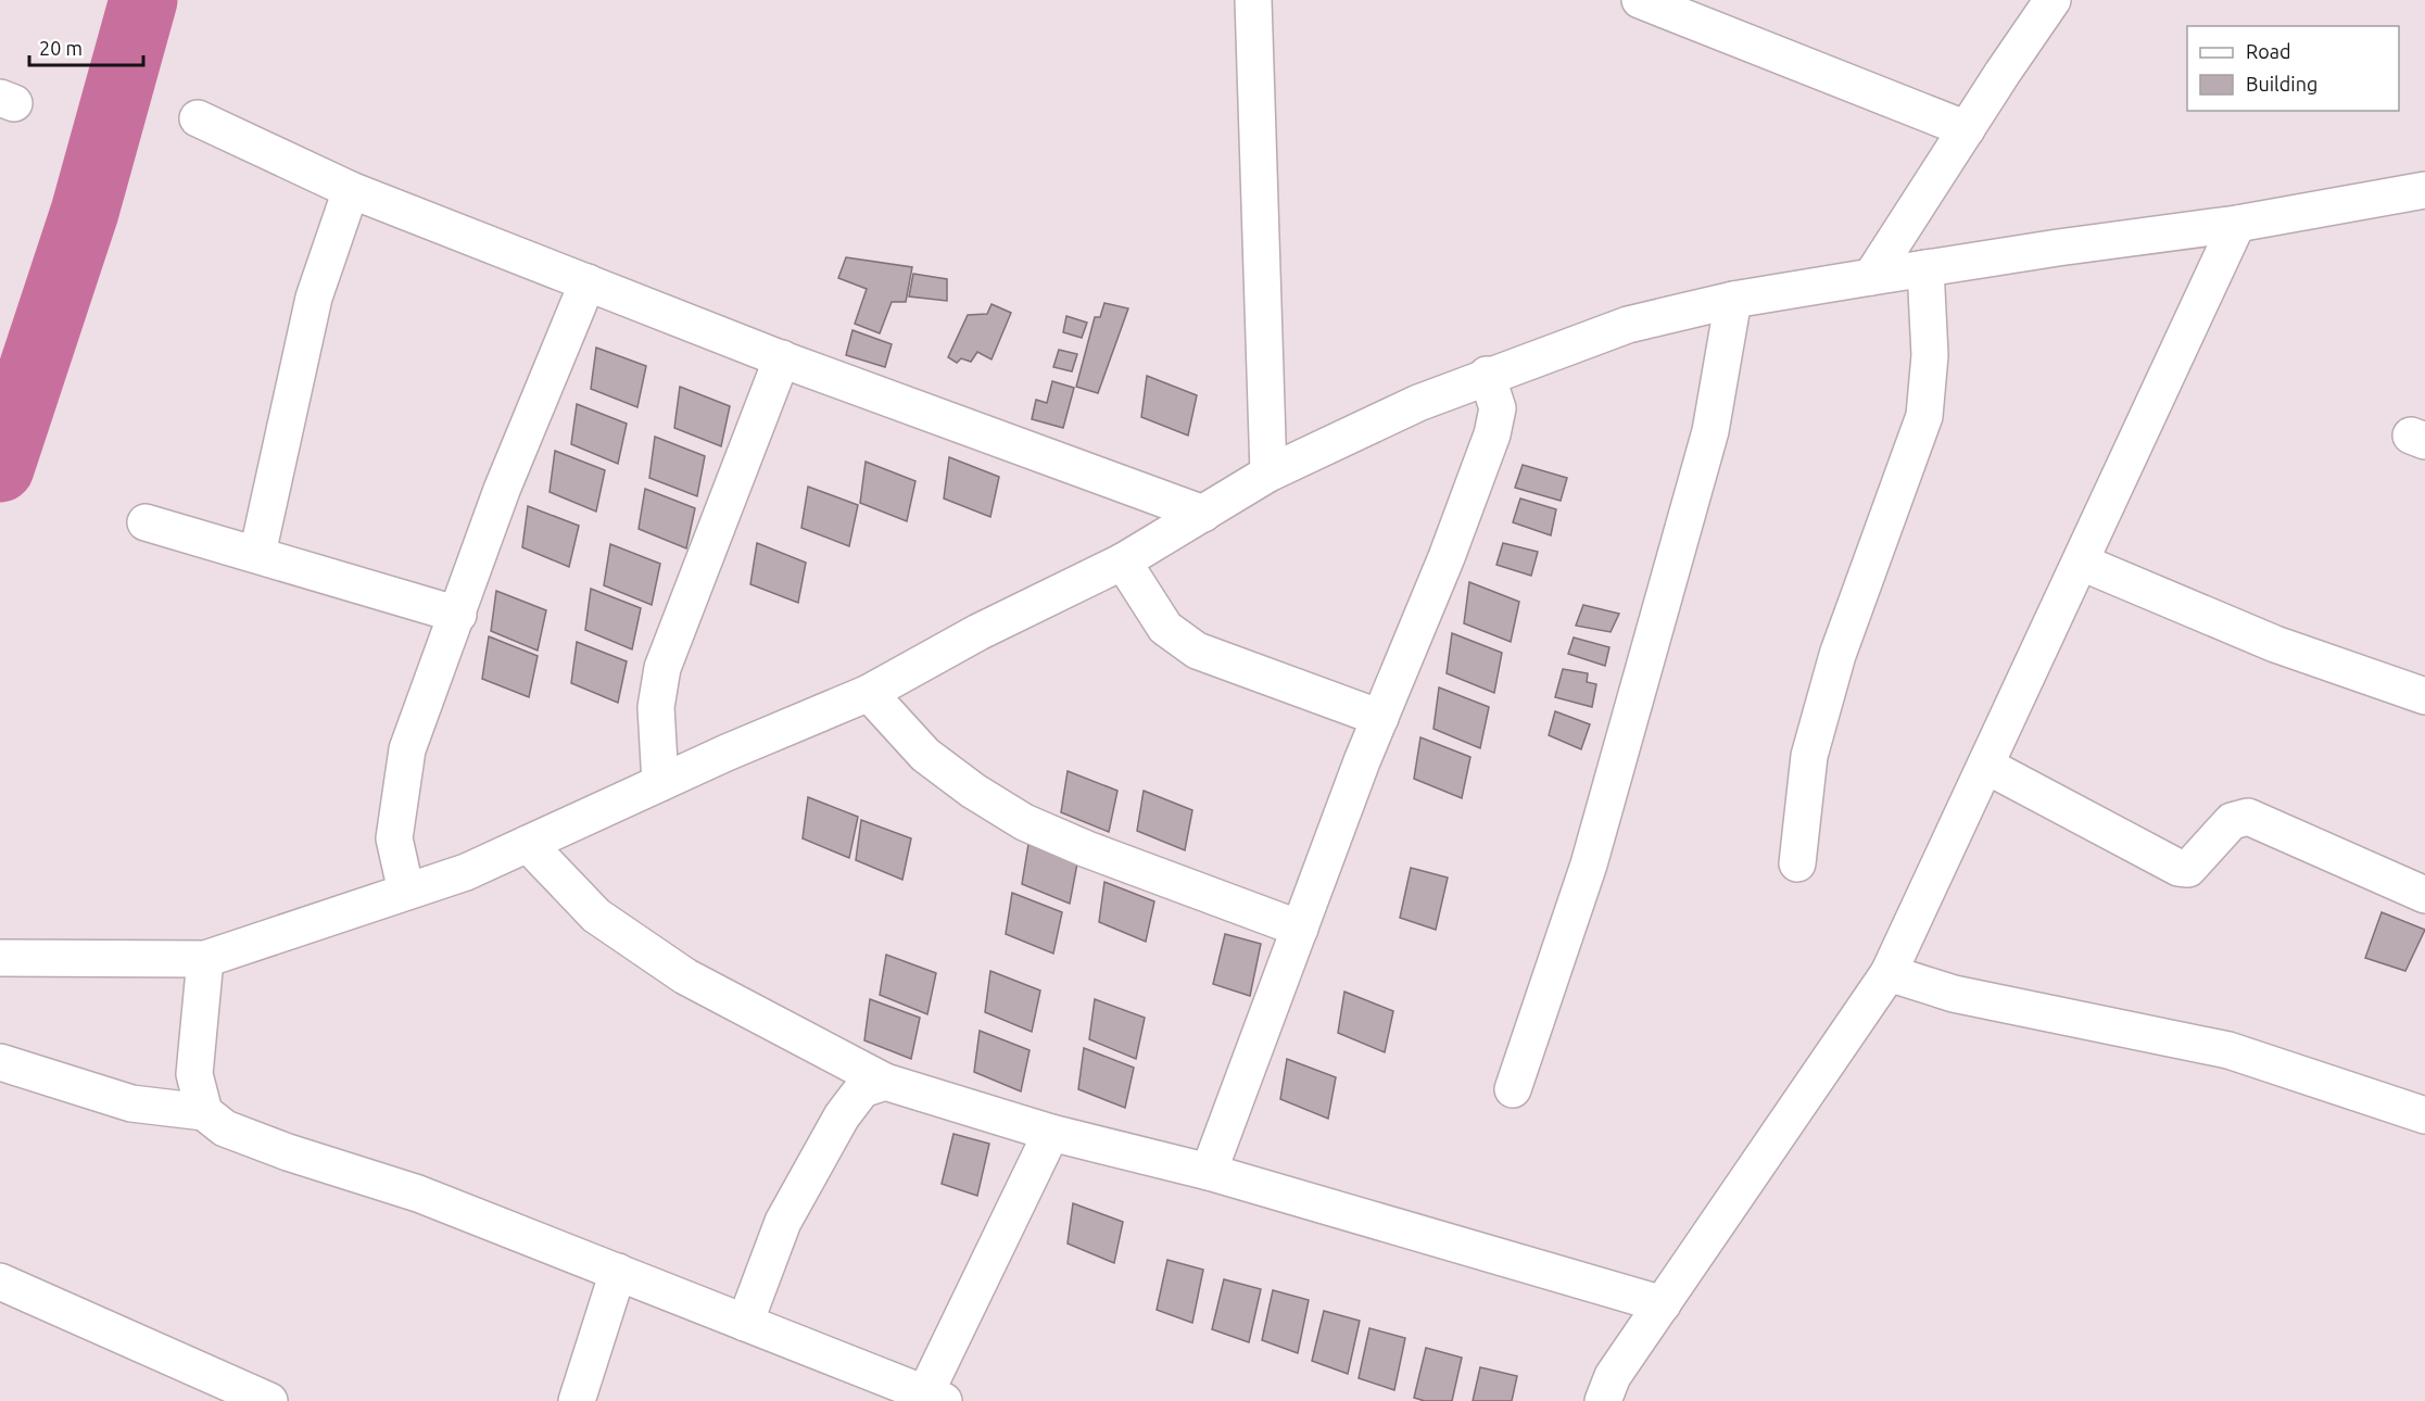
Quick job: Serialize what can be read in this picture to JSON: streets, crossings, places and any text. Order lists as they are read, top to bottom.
{
  "legend": ["Road", "Building"],
  "scale_bar": "20 m"
}
